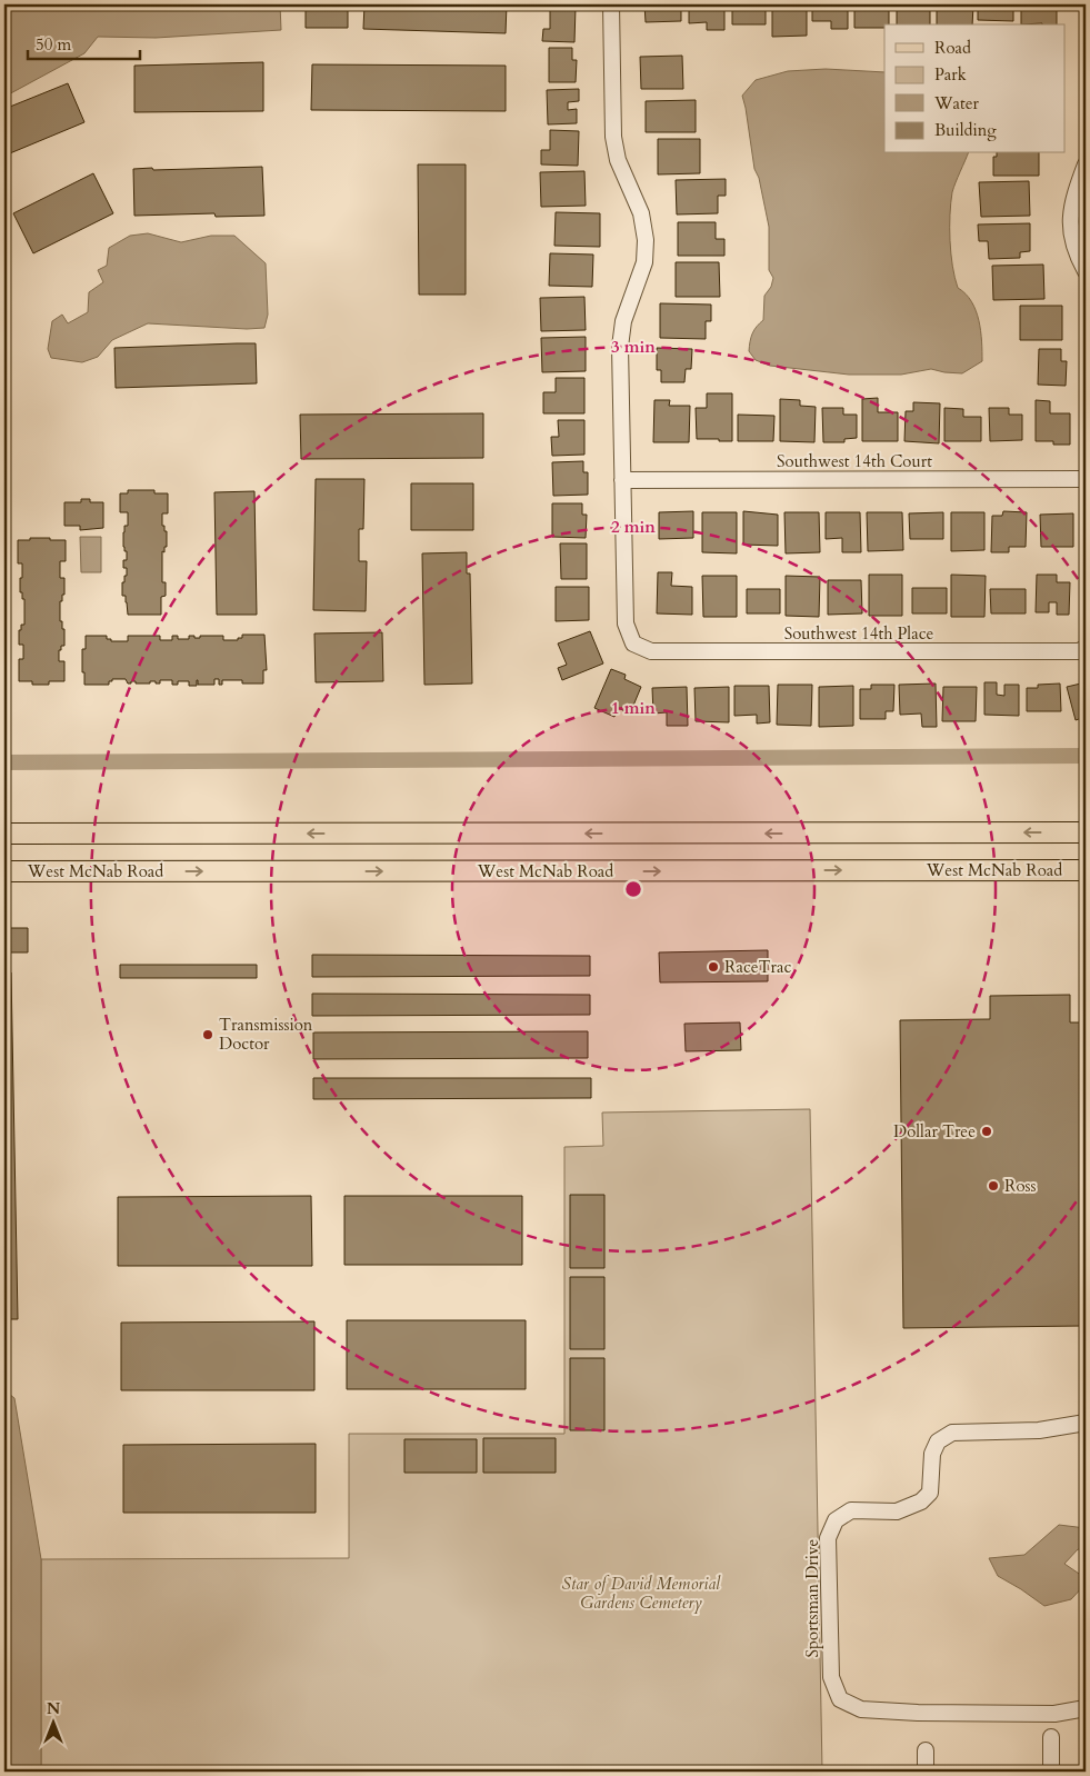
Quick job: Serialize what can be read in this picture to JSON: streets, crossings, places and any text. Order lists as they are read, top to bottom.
{
  "streets": {
    "main road": ["West McNab Road"],
    "street": ["Southwest 14th Court", "Southwest 14th Place", "Sportsman Drive"]
  },
  "crossings": [
    ["Southwest 14th Court", "Southwest 14th Place"]
  ],
  "parks": ["Star of David Memorial Gardens Cemetery"],
  "places": [
    "RaceTrac",
    "Transmission Doctor",
    "Dollar Tree",
    "Ross"
  ],
  "legend": [
    "Road",
    "Park",
    "Water",
    "Building"
  ],
  "scale_bar": "50 m",
  "north": "top",
  "rings": ["3 min", "2 min", "1 min"]
}
